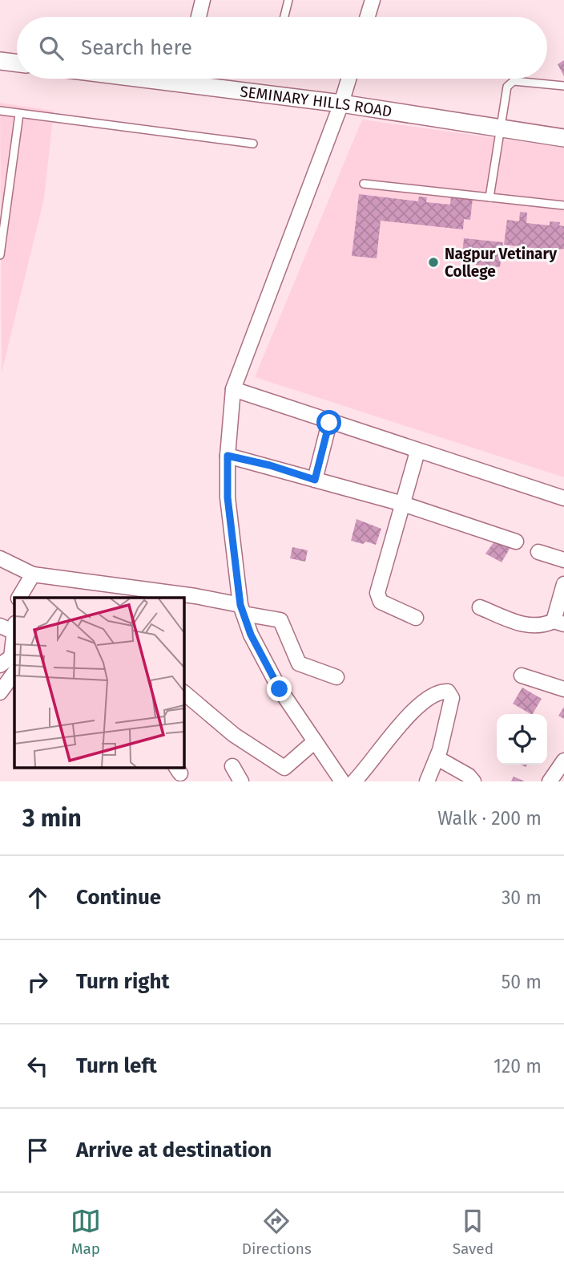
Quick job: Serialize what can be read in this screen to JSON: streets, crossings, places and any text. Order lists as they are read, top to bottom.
{
  "streets": {
    "street": ["SEMINARY HILLS ROAD"]
  },
  "places": ["Nagpur Vetinary College"],
  "page": {
    "search": "Search here",
    "heading": ["3 min", "Walk · 200 m"],
    "list": [
      ["Continue", "30 m"],
      ["Turn right", "50 m"],
      ["Turn left", "120 m"],
      "Arrive at destination"
    ],
    "nav": ["Map", "Directions", "Saved"]
  }
}
